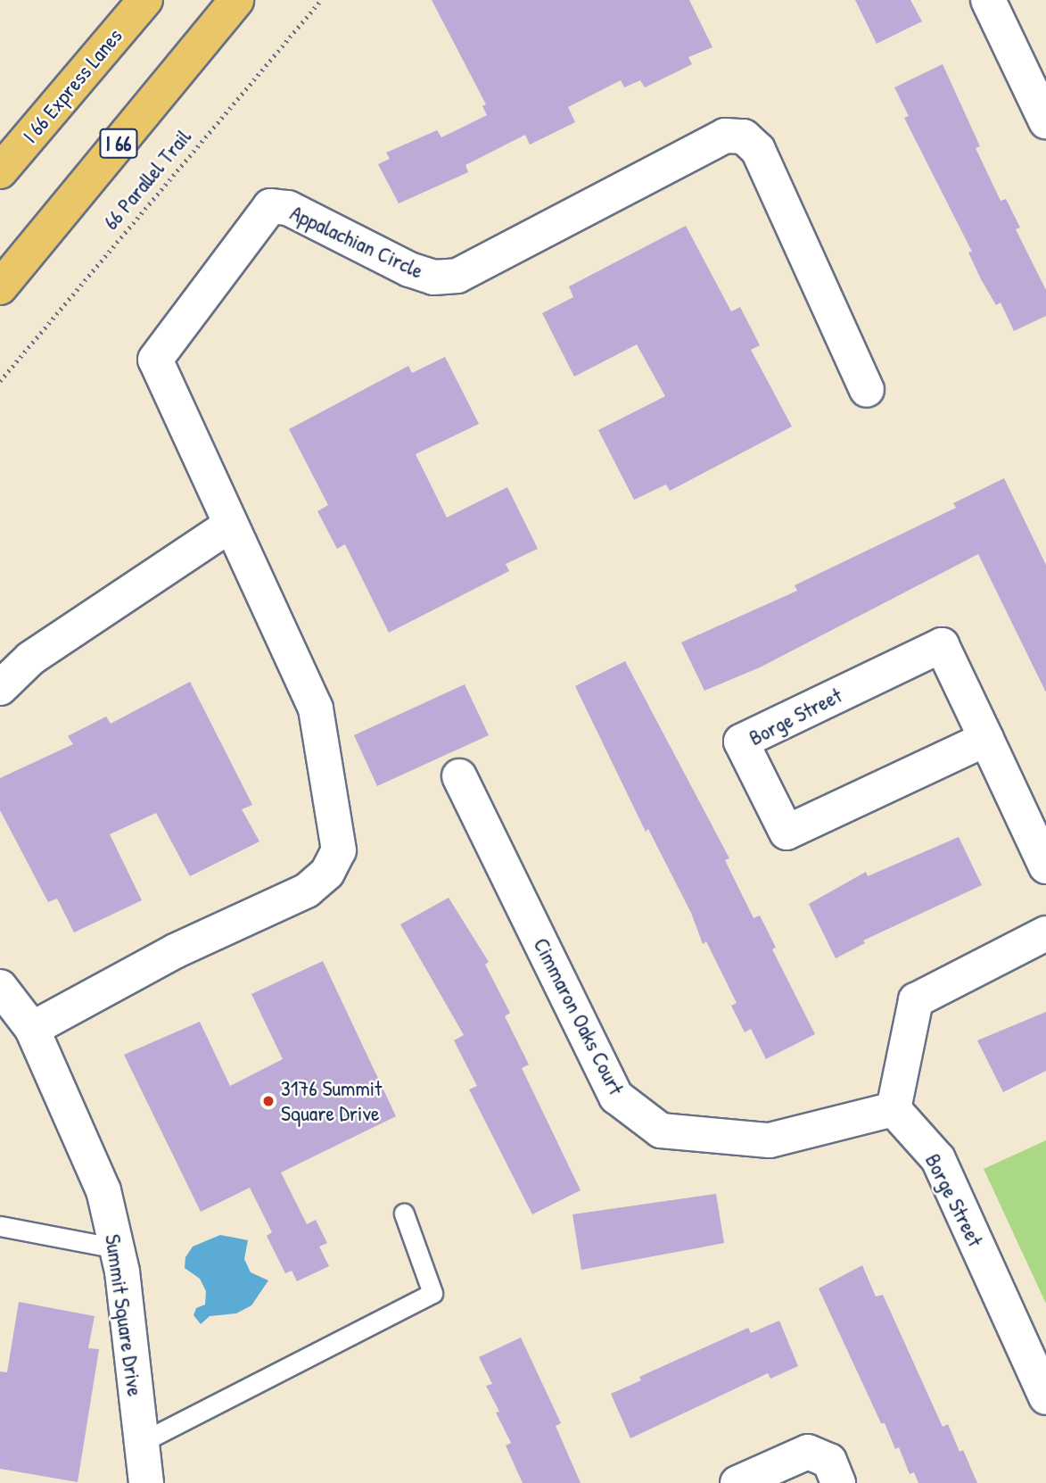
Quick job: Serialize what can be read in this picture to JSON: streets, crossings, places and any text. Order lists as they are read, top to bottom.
{
  "streets": {
    "highway": ["I 66 Express Lanes", "I 66"],
    "street": [
      "Appalachian Circle",
      "Borge Street",
      "Cimmaron Oaks Court",
      "Summit Square Drive"
    ],
    "path": ["66 Parallel Trail"]
  },
  "crossings": [
    ["Borge Street", "Cimmaron Oaks Court"]
  ],
  "places": ["3176 Summit Square Drive"]
}
